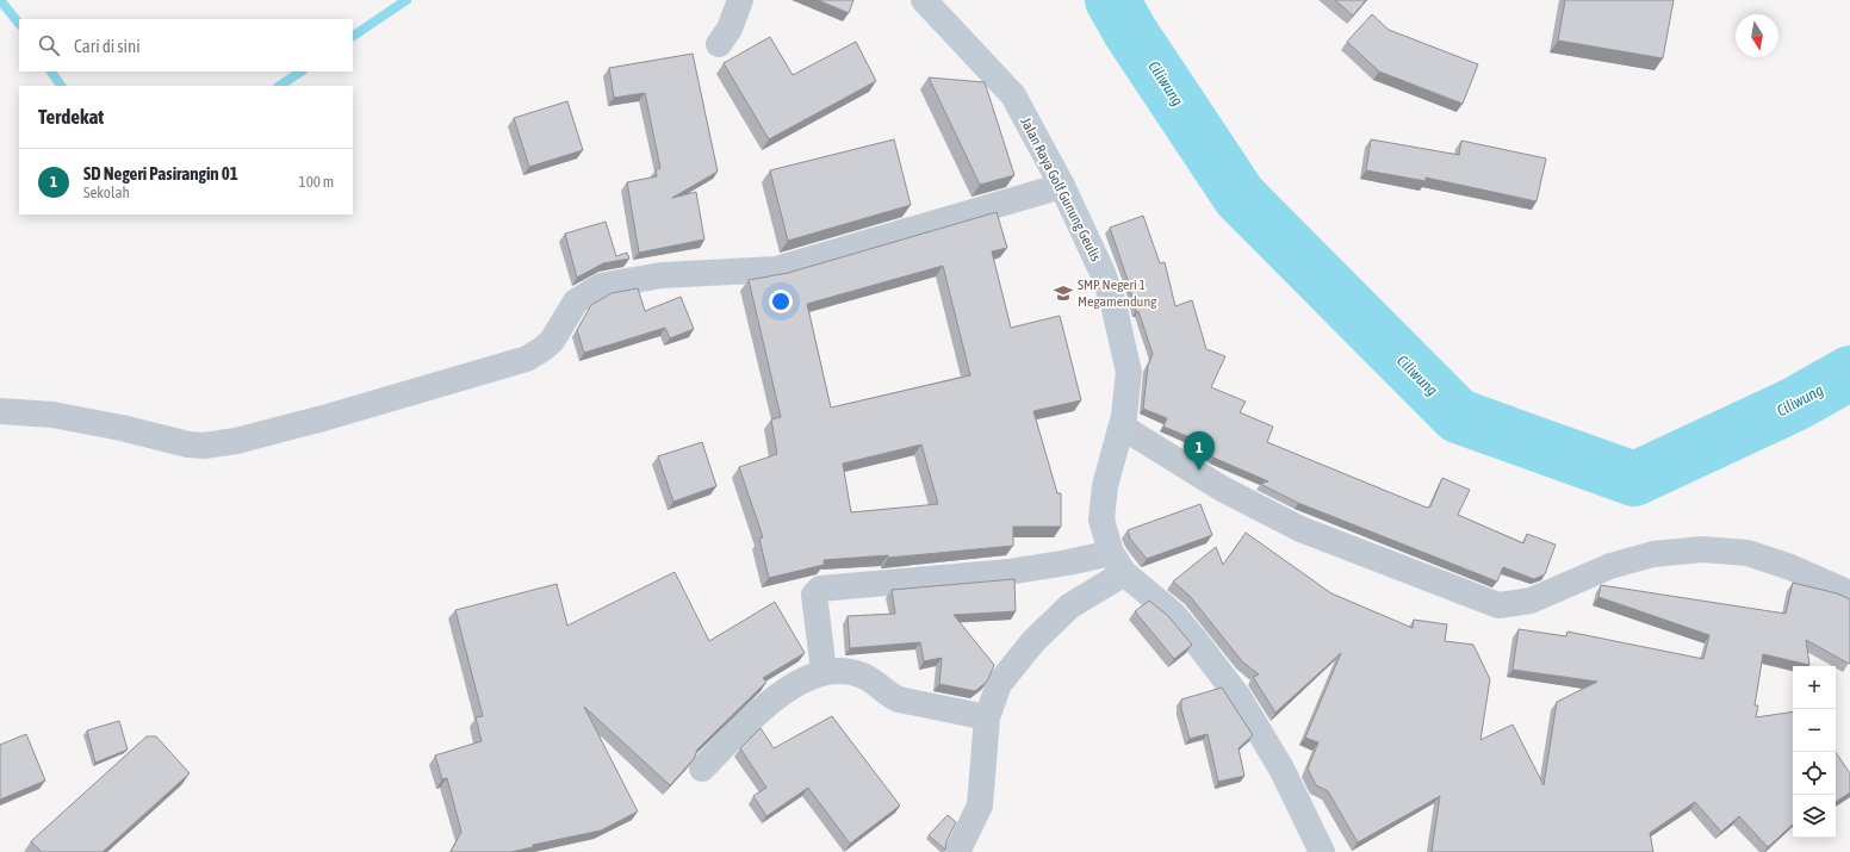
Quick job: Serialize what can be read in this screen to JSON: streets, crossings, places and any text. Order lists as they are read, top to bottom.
{
  "streets": {
    "main road": ["Jalan Raya Golf Gunung Geulis"]
  },
  "water": ["Ciliwung"],
  "places": {
    "school or university": ["SMP Negeri 1 Megamendung"]
  },
  "north": "bottom",
  "page": {
    "search": "Cari di sini",
    "heading": "Terdekat",
    "list": [
      {
        "mark": "1",
        "name": "SD Negeri Pasirangin 01",
        "note": "Sekolah",
        "value": "100 m"
      }
    ],
    "pins": "1",
    "map_buttons": ["+", "−"]
  }
}
